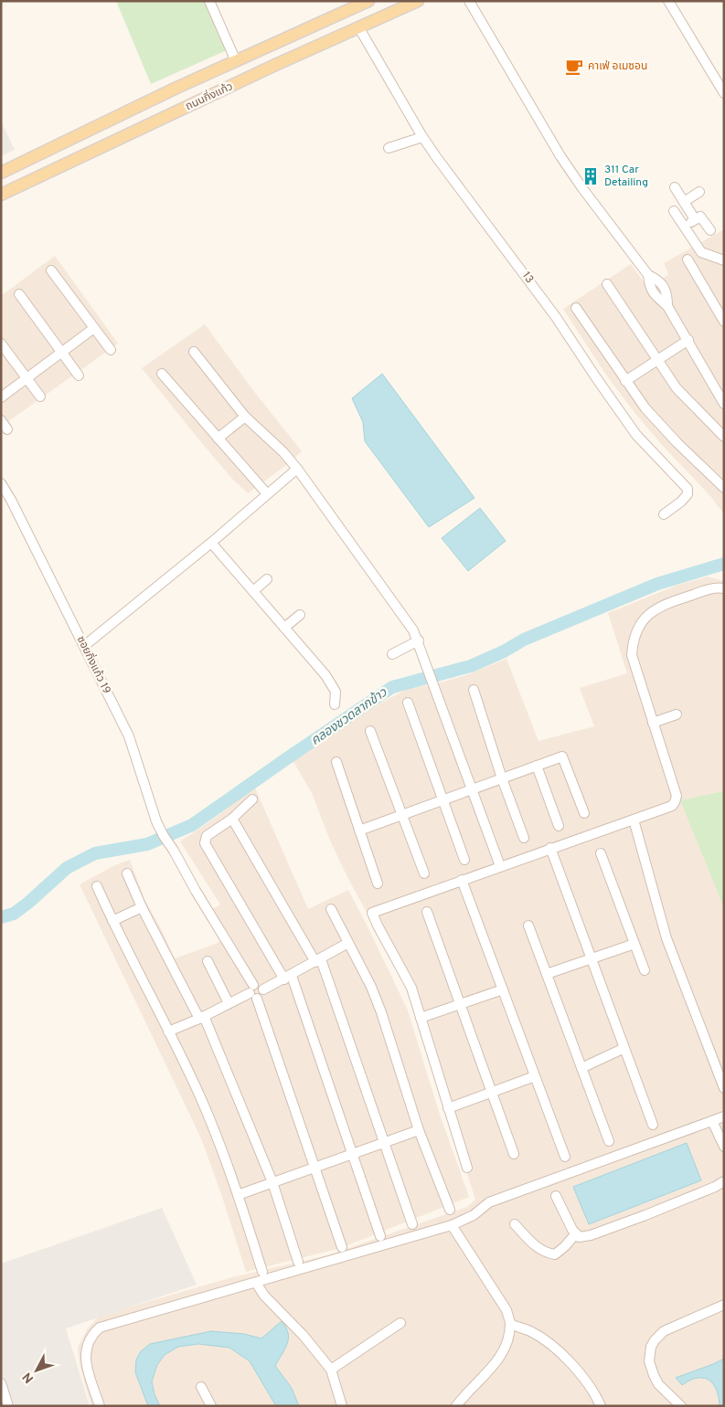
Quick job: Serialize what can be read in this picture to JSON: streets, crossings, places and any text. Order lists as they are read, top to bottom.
{
  "streets": {
    "main road": ["ถนนกิ่งแก้ว"],
    "street": ["13", "ซอยกิ่งแก้ว 19"]
  },
  "crossings": [
    ["ถนนกิ่งแก้ว", "13"]
  ],
  "water": ["คลองชวดลากข้าว"],
  "places": {
    "cafe": ["คาเฟ่ อเมซอน"],
    "building": ["311 Car Detailing"]
  },
  "north": "bottom left"
}
